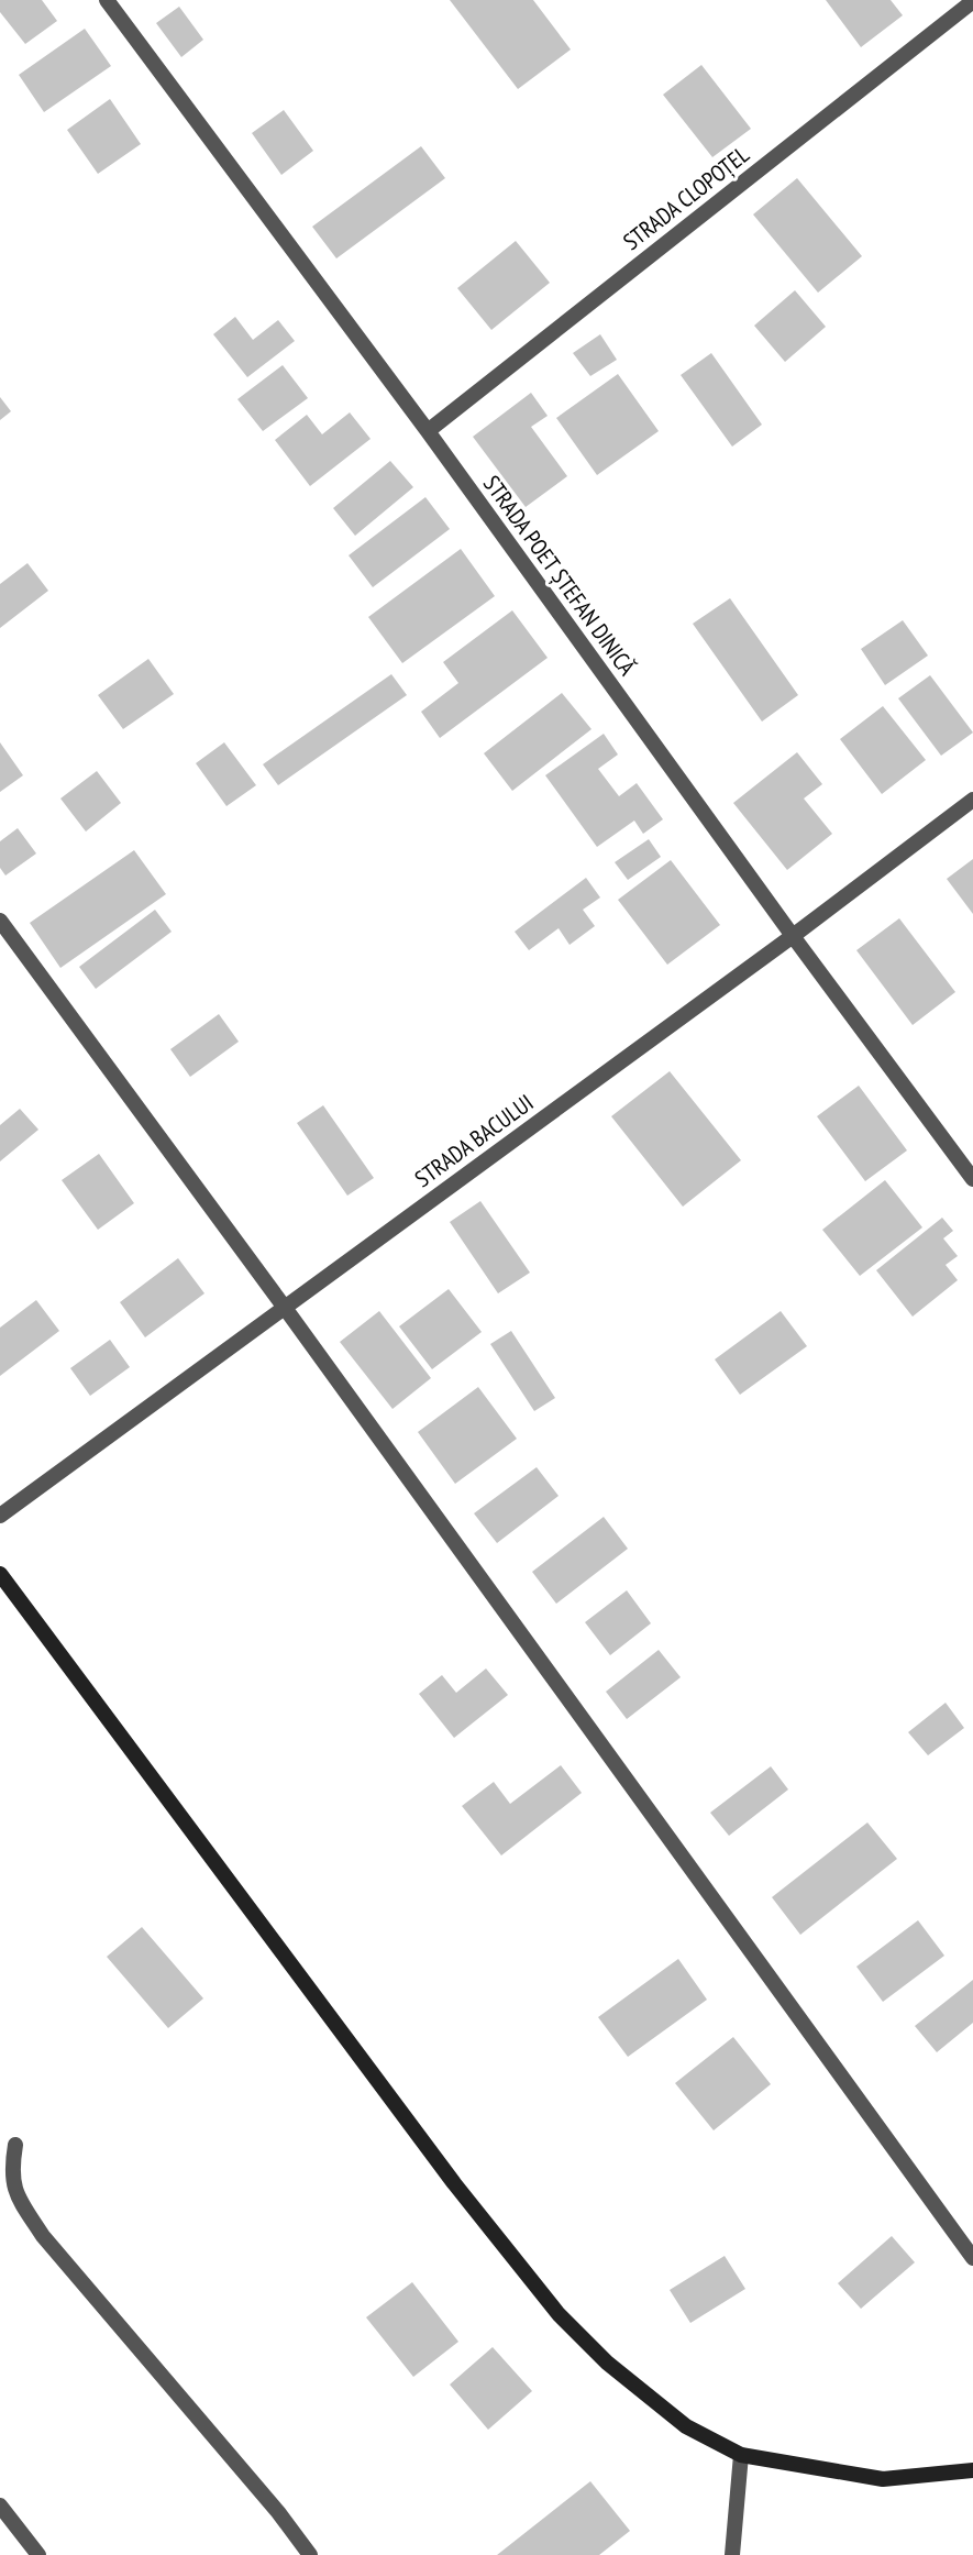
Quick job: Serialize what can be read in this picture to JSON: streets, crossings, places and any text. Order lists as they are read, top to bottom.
{
  "streets": {
    "street": ["STRADA CLOPOȚEL", "STRADA POET ȘTEFAN DINICĂ", "STRADA BACULUI"]
  },
  "crossings": [
    ["STRADA CLOPOȚEL", "STRADA POET ȘTEFAN DINICĂ"],
    ["STRADA POET ȘTEFAN DINICĂ", "STRADA BACULUI"]
  ]
}
